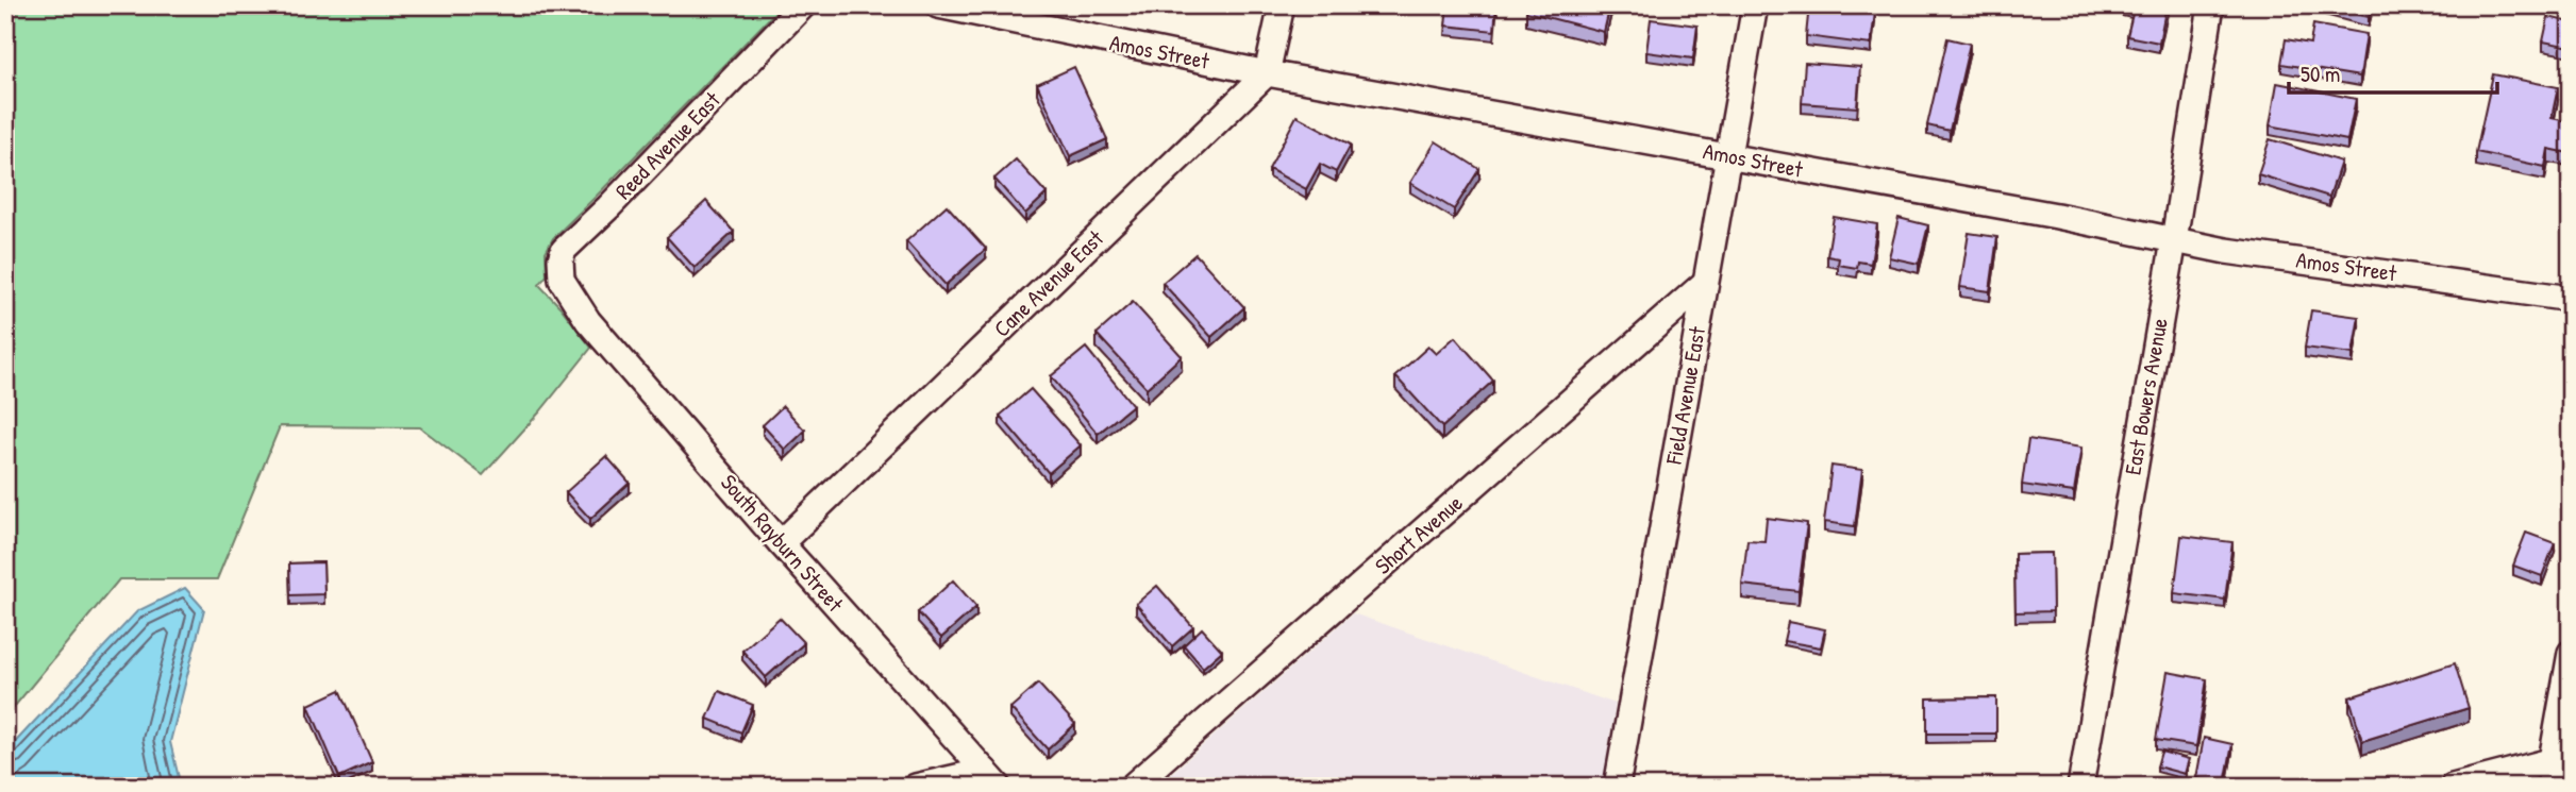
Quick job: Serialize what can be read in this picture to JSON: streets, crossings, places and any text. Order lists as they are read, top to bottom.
{
  "streets": {
    "street": [
      "Amos Street",
      "Reed Avenue East",
      "Cane Avenue East",
      "Field Avenue East",
      "East Bowers Avenue",
      "Short Avenue",
      "South Rayburn Street"
    ]
  },
  "crossings": [
    ["Amos Street", "Cane Avenue East"],
    ["Amos Street", "Field Avenue East"],
    ["Amos Street", "East Bowers Avenue"],
    ["Reed Avenue East", "South Rayburn Street"],
    ["Cane Avenue East", "South Rayburn Street"],
    ["Field Avenue East", "Short Avenue"]
  ],
  "scale_bar": "50 m"
}
